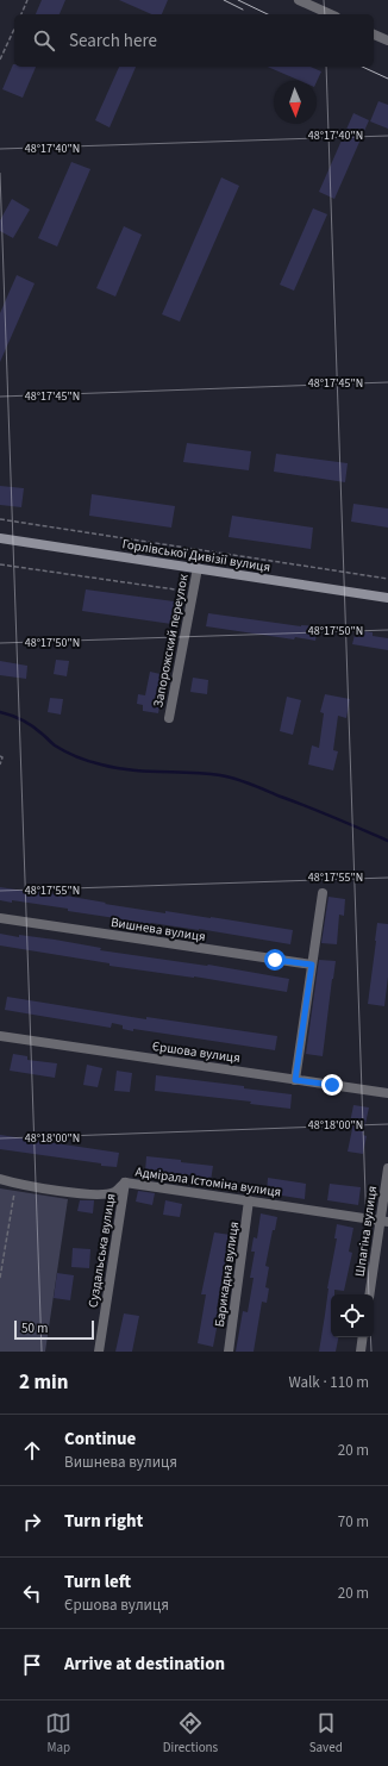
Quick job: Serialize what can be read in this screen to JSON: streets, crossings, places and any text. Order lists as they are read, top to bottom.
{
  "streets": {
    "main road": ["Горлівської Дивізії вулиця"],
    "street": [
      "Запорожский переулок",
      "Вишнева вулиця",
      "Єршова вулиця",
      "Адмірала Істоміна вулиця",
      "Шпагіна вулиця",
      "Суздальська вулиця",
      "Барикадна вулиця"
    ]
  },
  "crossings": [
    ["Горлівської Дивізії вулиця", "Запорожский переулок"],
    ["Адмірала Істоміна вулиця", "Шпагіна вулиця"],
    ["Адмірала Істоміна вулиця", "Суздальська вулиця"],
    ["Адмірала Істоміна вулиця", "Барикадна вулиця"]
  ],
  "scale_bar": "50 m",
  "north": "bottom",
  "page": {
    "search": "Search here",
    "scale": "50 m",
    "heading": ["2 min", "Walk · 110 m"],
    "list": [
      ["Continue", "Вишнева вулиця", "20 m"],
      ["Turn right", "70 m"],
      ["Turn left", "Єршова вулиця", "20 m"],
      "Arrive at destination"
    ],
    "nav": ["Map", "Directions", "Saved"]
  },
  "coordinates": [
    "48°17'40\"N",
    "48°17'45\"N",
    "48°17'50\"N",
    "48°17'55\"N",
    "48°18'00\"N"
  ]
}
